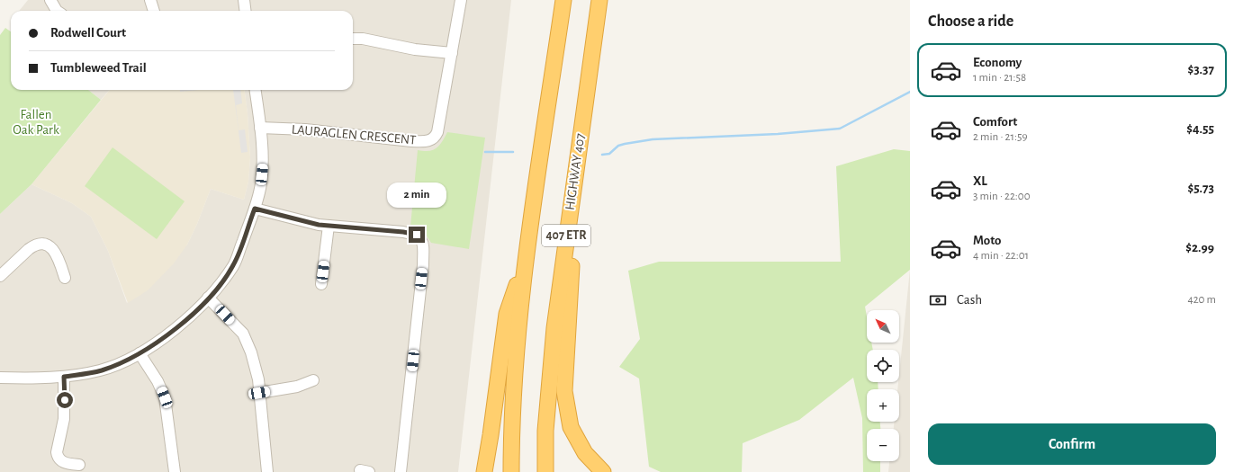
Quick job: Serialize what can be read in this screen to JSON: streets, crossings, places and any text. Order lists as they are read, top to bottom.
{
  "streets": {
    "highway": ["HIGHWAY 407", "407 ETR"],
    "street": ["LAURAGLEN CRESCENT"]
  },
  "parks": ["Fallen Oak Park"],
  "north": "top left",
  "page": {
    "heading": "Choose a ride",
    "banner": ["Rodwell Court", "Tumbleweed Trail"],
    "list": [
      {
        "name": "Economy",
        "note": "1 min · 21:58",
        "value": "$3.37"
      },
      {
        "name": "Comfort",
        "note": "2 min · 21:59",
        "value": "$4.55"
      },
      {
        "name": "XL",
        "note": "3 min · 22:00",
        "value": "$5.73"
      },
      {
        "name": "Moto",
        "note": "4 min · 22:01",
        "value": "$2.99"
      }
    ],
    "bubble": "2 min",
    "pay": ["Cash", "420 m"],
    "map_buttons": ["+", "−"],
    "buttons": "Confirm"
  }
}
